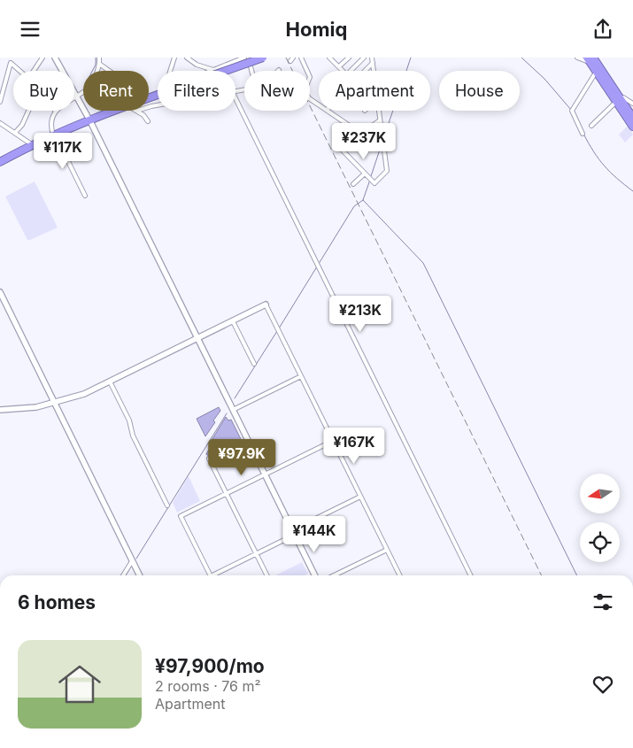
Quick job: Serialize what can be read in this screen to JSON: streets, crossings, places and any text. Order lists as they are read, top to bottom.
{
  "north": "left",
  "page": {
    "header": "Homiq",
    "chip": [
      "Buy",
      "Rent",
      "Filters",
      "New",
      "Apartment",
      "House"
    ],
    "price": [
      "¥237K",
      "¥117K",
      "¥213K",
      "¥167K",
      "¥97.9K",
      "¥144K"
    ],
    "heading": "6 homes",
    "list": [
      {
        "name": "¥97,900/mo",
        "note": "2 rooms · 76 m² · Apartment"
      }
    ]
  }
}
